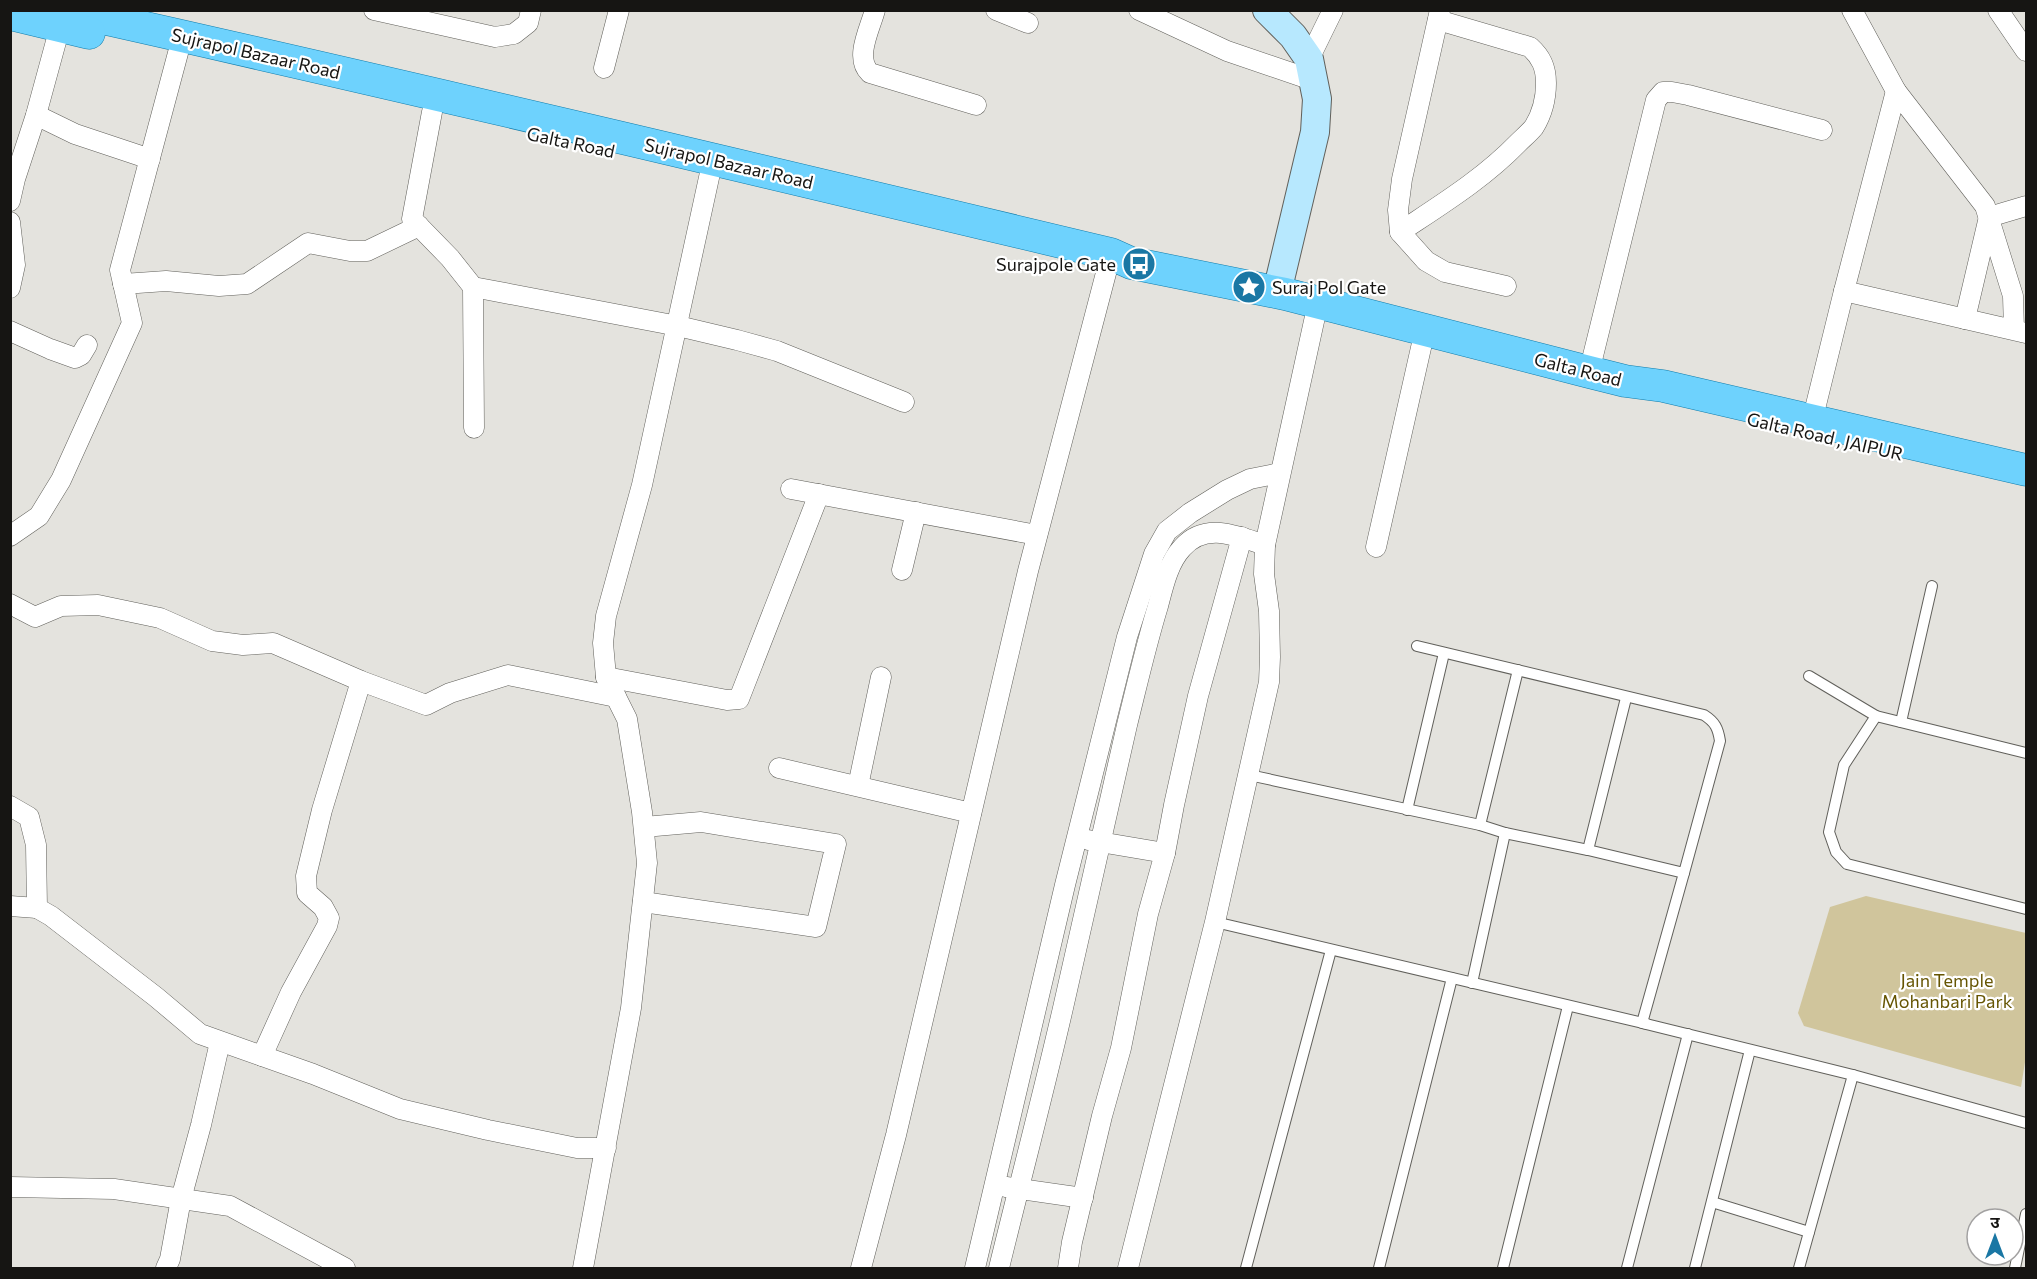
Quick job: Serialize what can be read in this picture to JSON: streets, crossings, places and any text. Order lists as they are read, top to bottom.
{
  "streets": {
    "main road": ["Sujrapol Bazaar Road", "Galta Road", "Galta Road , JAIPUR"]
  },
  "crossings": [
    ["Sujrapol Bazaar Road", "Galta Road"],
    ["Galta Road", "Galta Road , JAIPUR"]
  ],
  "parks": ["Jain Temple Mohanbari Park"],
  "places": {
    "bus stop": ["Surajpole Gate"],
    "place": ["Suraj Pol Gate"]
  },
  "north": "top"
}
